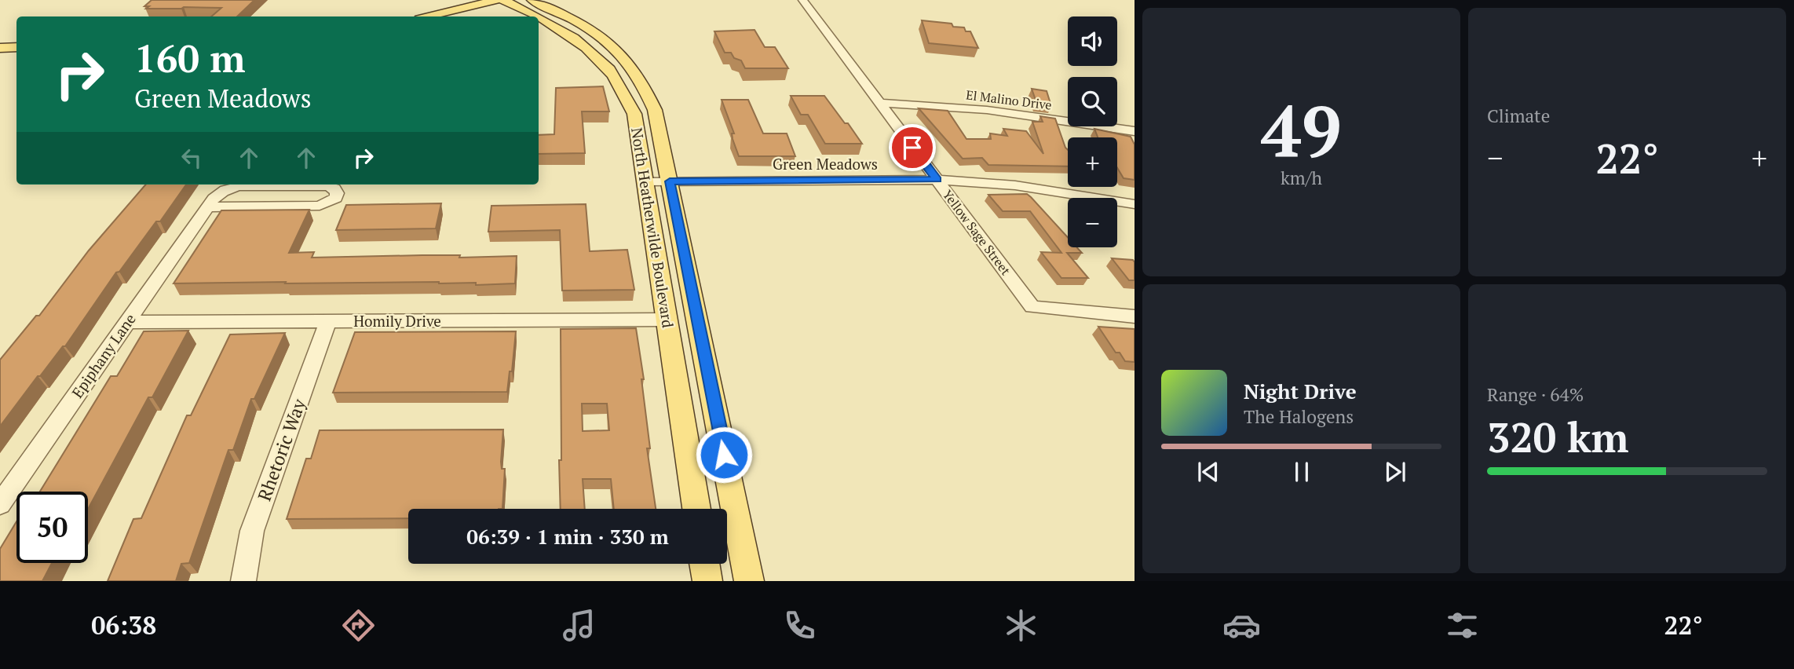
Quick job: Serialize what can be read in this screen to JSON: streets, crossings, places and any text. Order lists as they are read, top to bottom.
{
  "streets": {
    "main road": ["North Heatherwilde Boulevard"],
    "street": [
      "El Malino Drive",
      "Green Meadows",
      "Yellow Sage Street",
      "Homily Drive",
      "Epiphany Lane",
      "Rhetoric Way"
    ]
  },
  "crossings": [
    ["El Malino Drive", "Yellow Sage Street"],
    ["Green Meadows", "North Heatherwilde Boulevard"],
    ["Green Meadows", "Yellow Sage Street"],
    ["North Heatherwilde Boulevard", "Homily Drive"],
    ["Homily Drive", "Epiphany Lane"],
    ["Homily Drive", "Rhetoric Way"]
  ],
  "page": {
    "tile": [
      ["49", "km/h"],
      "Climate",
      ["Range · 64%", "320 km"]
    ],
    "map_buttons": ["+", "−"],
    "turn": ["160 m", "Green Meadows"],
    "heat": ["−", "22°", "+"],
    "song": ["Night Drive", "The Halogens"],
    "limit": "50",
    "trip": "06:39 · 1 min · 330 m",
    "tabs": ["06:38", "22°"]
  }
}
